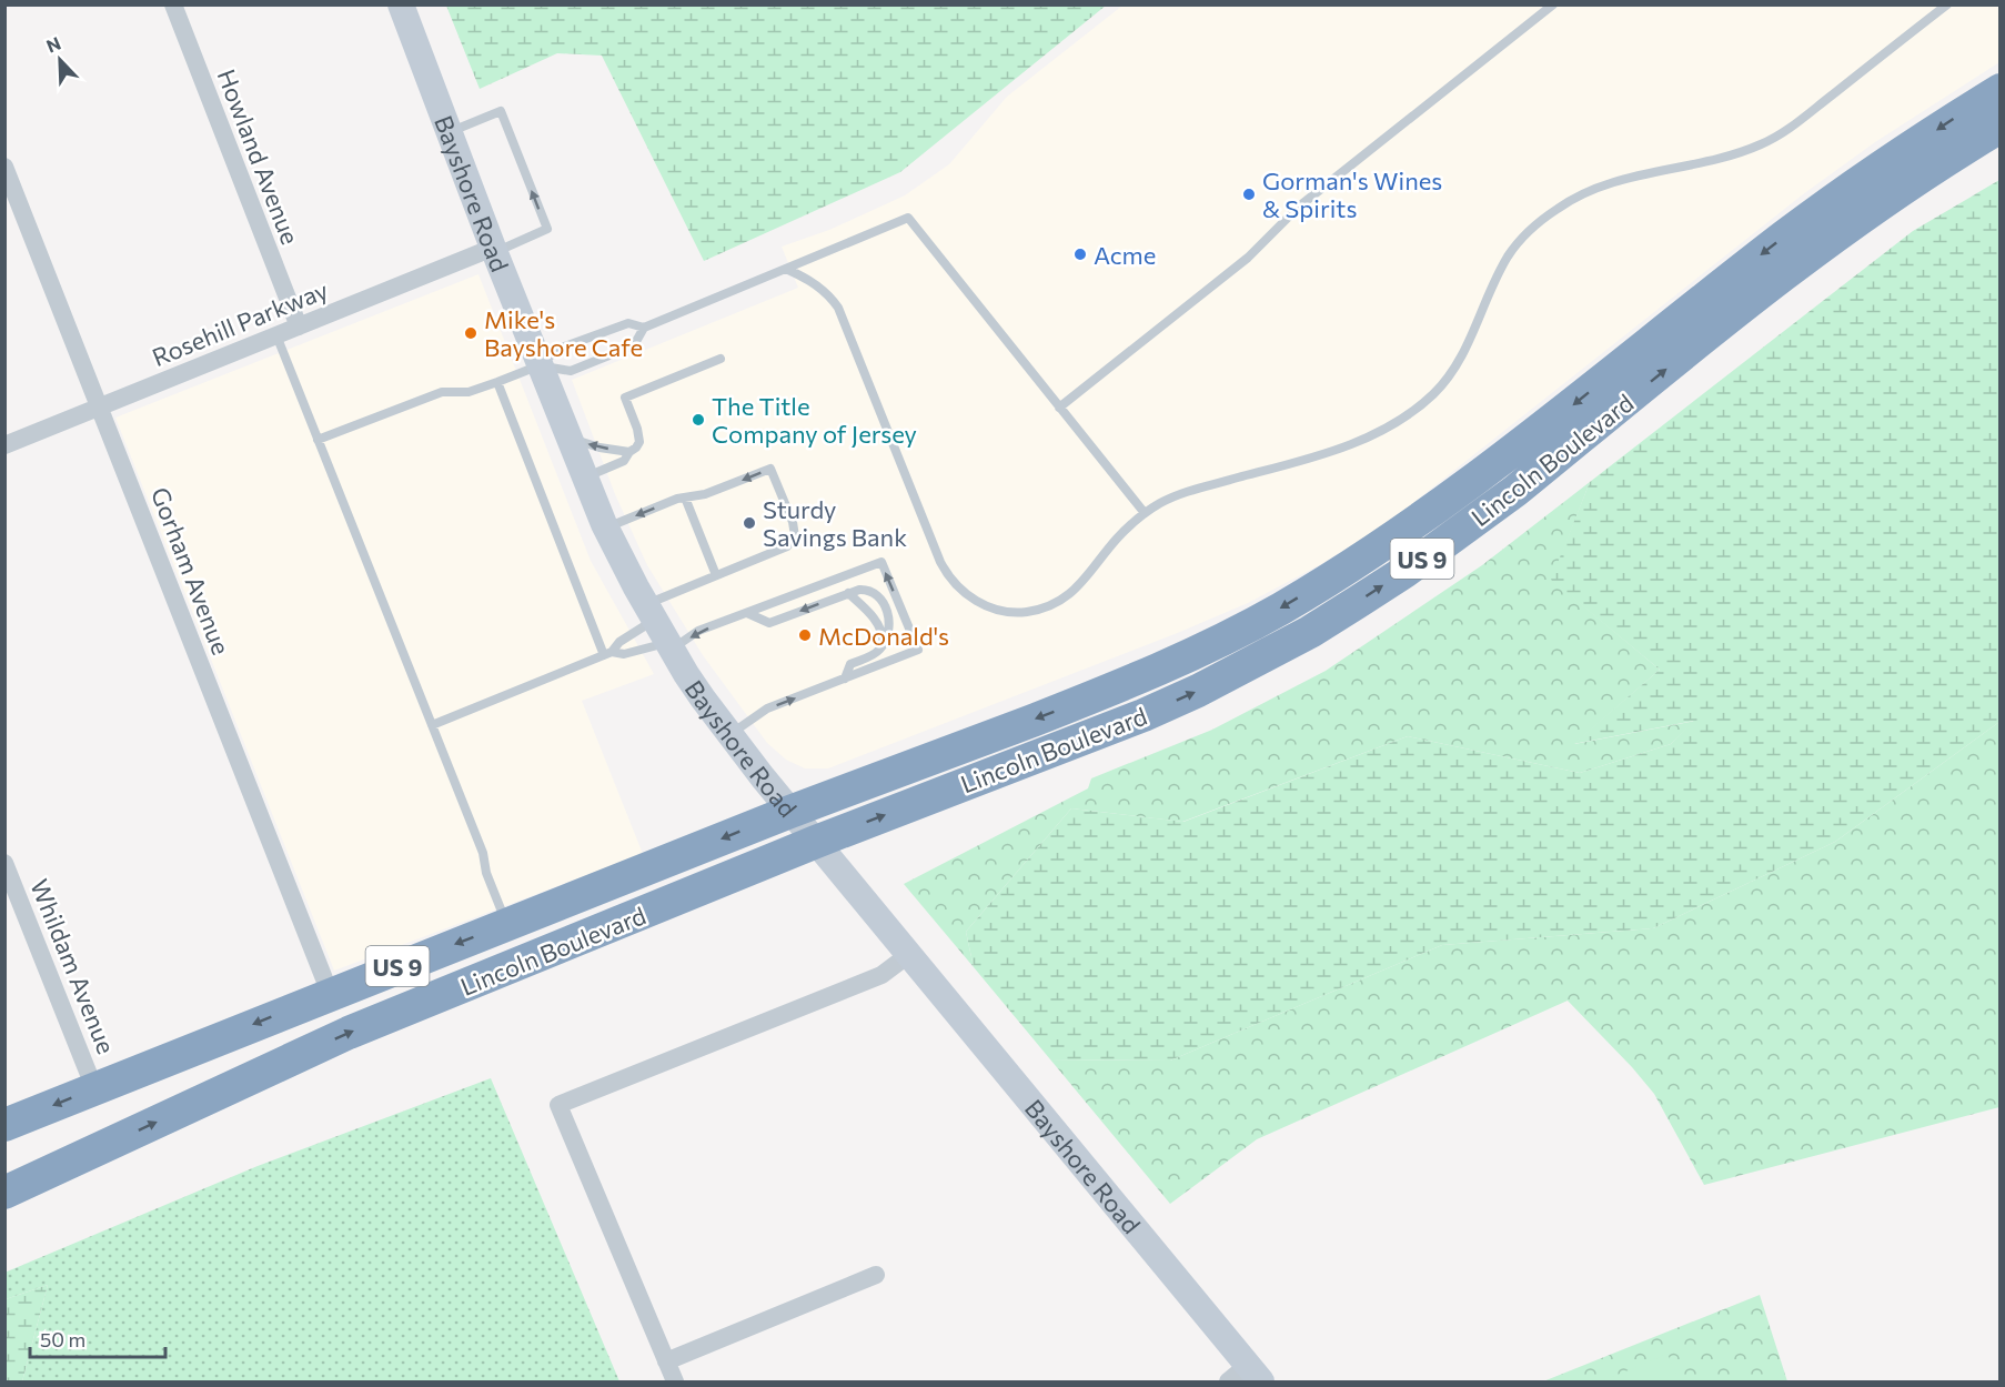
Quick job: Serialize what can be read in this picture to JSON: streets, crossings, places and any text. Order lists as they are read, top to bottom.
{
  "streets": {
    "highway": ["Lincoln Boulevard", "US 9"],
    "main road": ["Bayshore Road"],
    "street": [
      "Howland Avenue",
      "Rosehill Parkway",
      "Gorham Avenue",
      "Whildam Avenue"
    ]
  },
  "crossings": [
    ["Howland Avenue", "Rosehill Parkway"],
    ["Bayshore Road", "Rosehill Parkway"],
    ["Bayshore Road", "Lincoln Boulevard"],
    ["Rosehill Parkway", "Gorham Avenue"],
    ["Lincoln Boulevard", "Gorham Avenue"],
    ["Lincoln Boulevard", "Whildam Avenue"]
  ],
  "places": [
    "Gorman's Wines & Spirits",
    "Acme",
    "Mike's Bayshore Cafe",
    "The Title Company of Jersey",
    "Sturdy Savings Bank",
    "McDonald's"
  ],
  "scale_bar": "50 m",
  "north": "top left"
}
